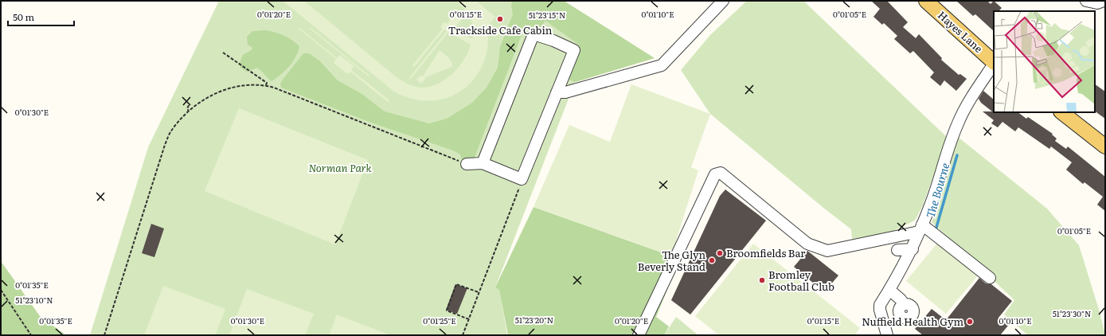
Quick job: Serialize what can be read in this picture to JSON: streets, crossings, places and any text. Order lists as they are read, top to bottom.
{
  "streets": {
    "main road": ["Hayes Lane"]
  },
  "water": ["The Bourne"],
  "parks": ["Norman Park"],
  "places": [
    "Trackside Cafe Cabin",
    "Broomfields Bar",
    "The Glyn Beverly Stand",
    "Bromley Football Club",
    "Nuffield Health Gym"
  ],
  "scale_bar": "50 m",
  "coordinates": [
    "0°01'15\"E",
    "0°01'10\"E",
    "0°01'05\"E",
    "0°01'20\"E",
    "51°23'15\"N",
    "0°01'30\"E",
    "0°01'35\"E",
    "51°23'10\"N",
    "51°23'30\"N",
    "51°23'20\"N",
    "0°01'25\"E"
  ]
}
